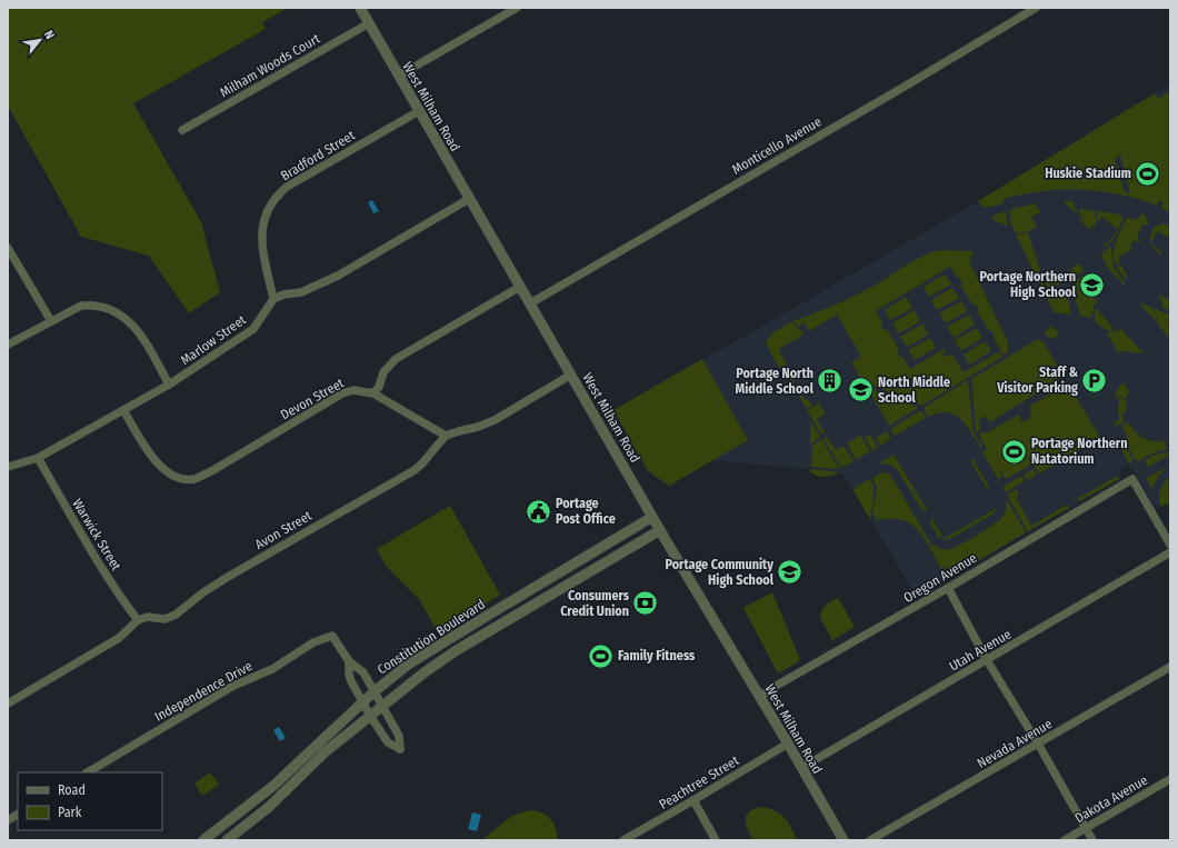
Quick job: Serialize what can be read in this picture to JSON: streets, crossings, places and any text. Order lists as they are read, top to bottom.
{
  "streets": {
    "street": [
      "Milham Woods Court",
      "West Milham Road",
      "Monticello Avenue",
      "Bradford Street",
      "Marlow Street",
      "Devon Street",
      "Avon Street",
      "Warwick Street",
      "Oregon Avenue",
      "Constitution Boulevard",
      "Utah Avenue",
      "Independence Drive",
      "Nevada Avenue",
      "Peachtree Street",
      "Dakota Avenue"
    ]
  },
  "crossings": [
    ["Milham Woods Court", "West Milham Road"],
    ["West Milham Road", "Monticello Avenue"],
    ["West Milham Road", "Bradford Street"],
    ["West Milham Road", "Oregon Avenue"],
    ["West Milham Road", "Constitution Boulevard"],
    ["West Milham Road", "Utah Avenue"],
    ["West Milham Road", "Peachtree Street"],
    ["Bradford Street", "Marlow Street"],
    ["Marlow Street", "Devon Street"],
    ["Marlow Street", "Warwick Street"],
    ["Avon Street", "Warwick Street"],
    ["Constitution Boulevard", "Independence Drive"]
  ],
  "places": {
    "sports": ["Huskie Stadium", "Portage Northern Natatorium", "Family Fitness"],
    "school or university": ["Portage Northern High School", "North Middle School", "Portage Community High School"],
    "parking": ["Staff & Visitor Parking"],
    "building": ["Portage North Middle School"],
    "public building": ["Portage Post Office"],
    "bank": ["Consumers Credit Union"]
  },
  "legend": ["Road", "Park"],
  "north": "top right"
}
